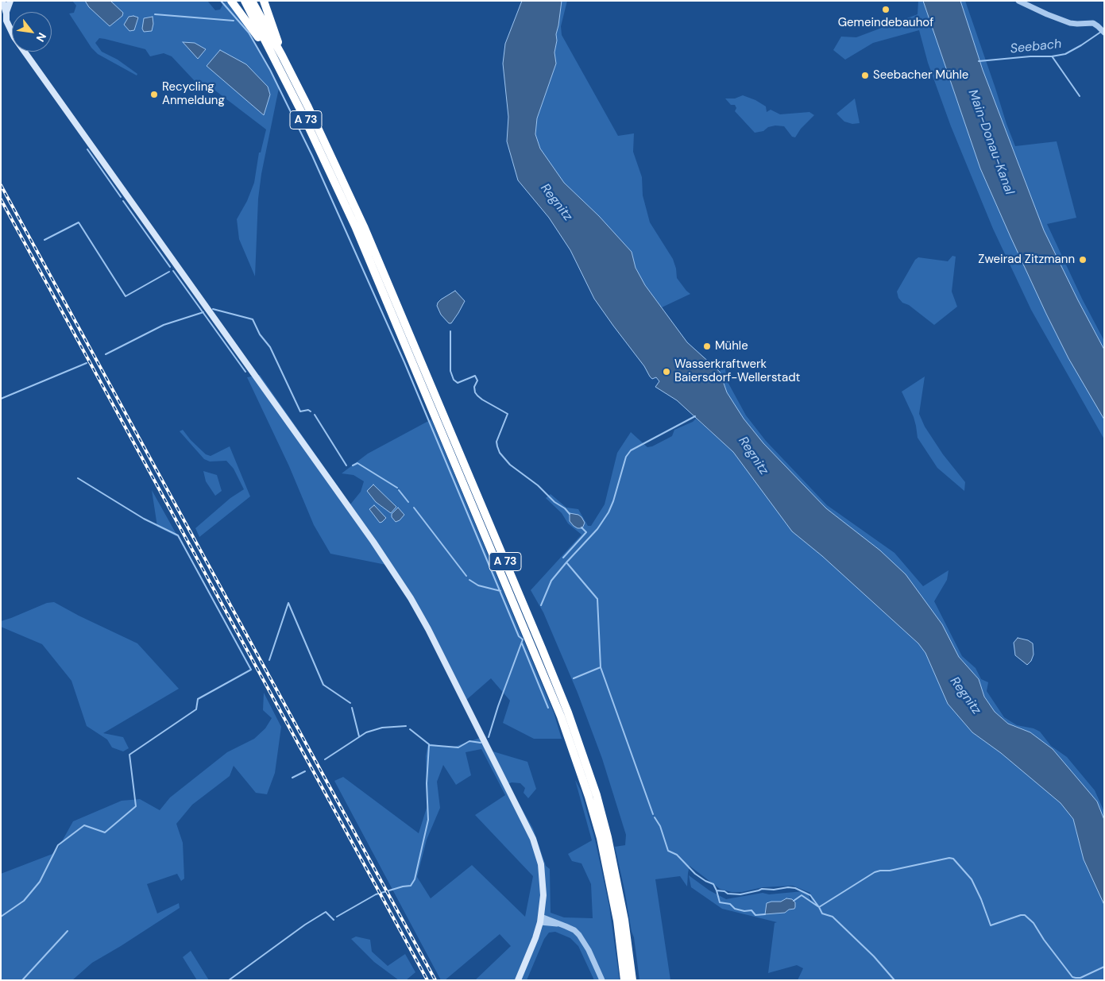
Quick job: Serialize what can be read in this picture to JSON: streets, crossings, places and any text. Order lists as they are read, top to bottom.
{
  "streets": {
    "highway": ["A 73"]
  },
  "water": ["Seebach", "Main-Donau-Kanal", "Regnitz"],
  "places": [
    "Gemeindebauhof",
    "Seebacher Mühle",
    "Recycling Anmeldung",
    "Zweirad Zitzmann",
    "Mühle",
    "Wasserkraftwerk Baiersdorf-Wellerstadt"
  ],
  "north": "bottom right"
}
